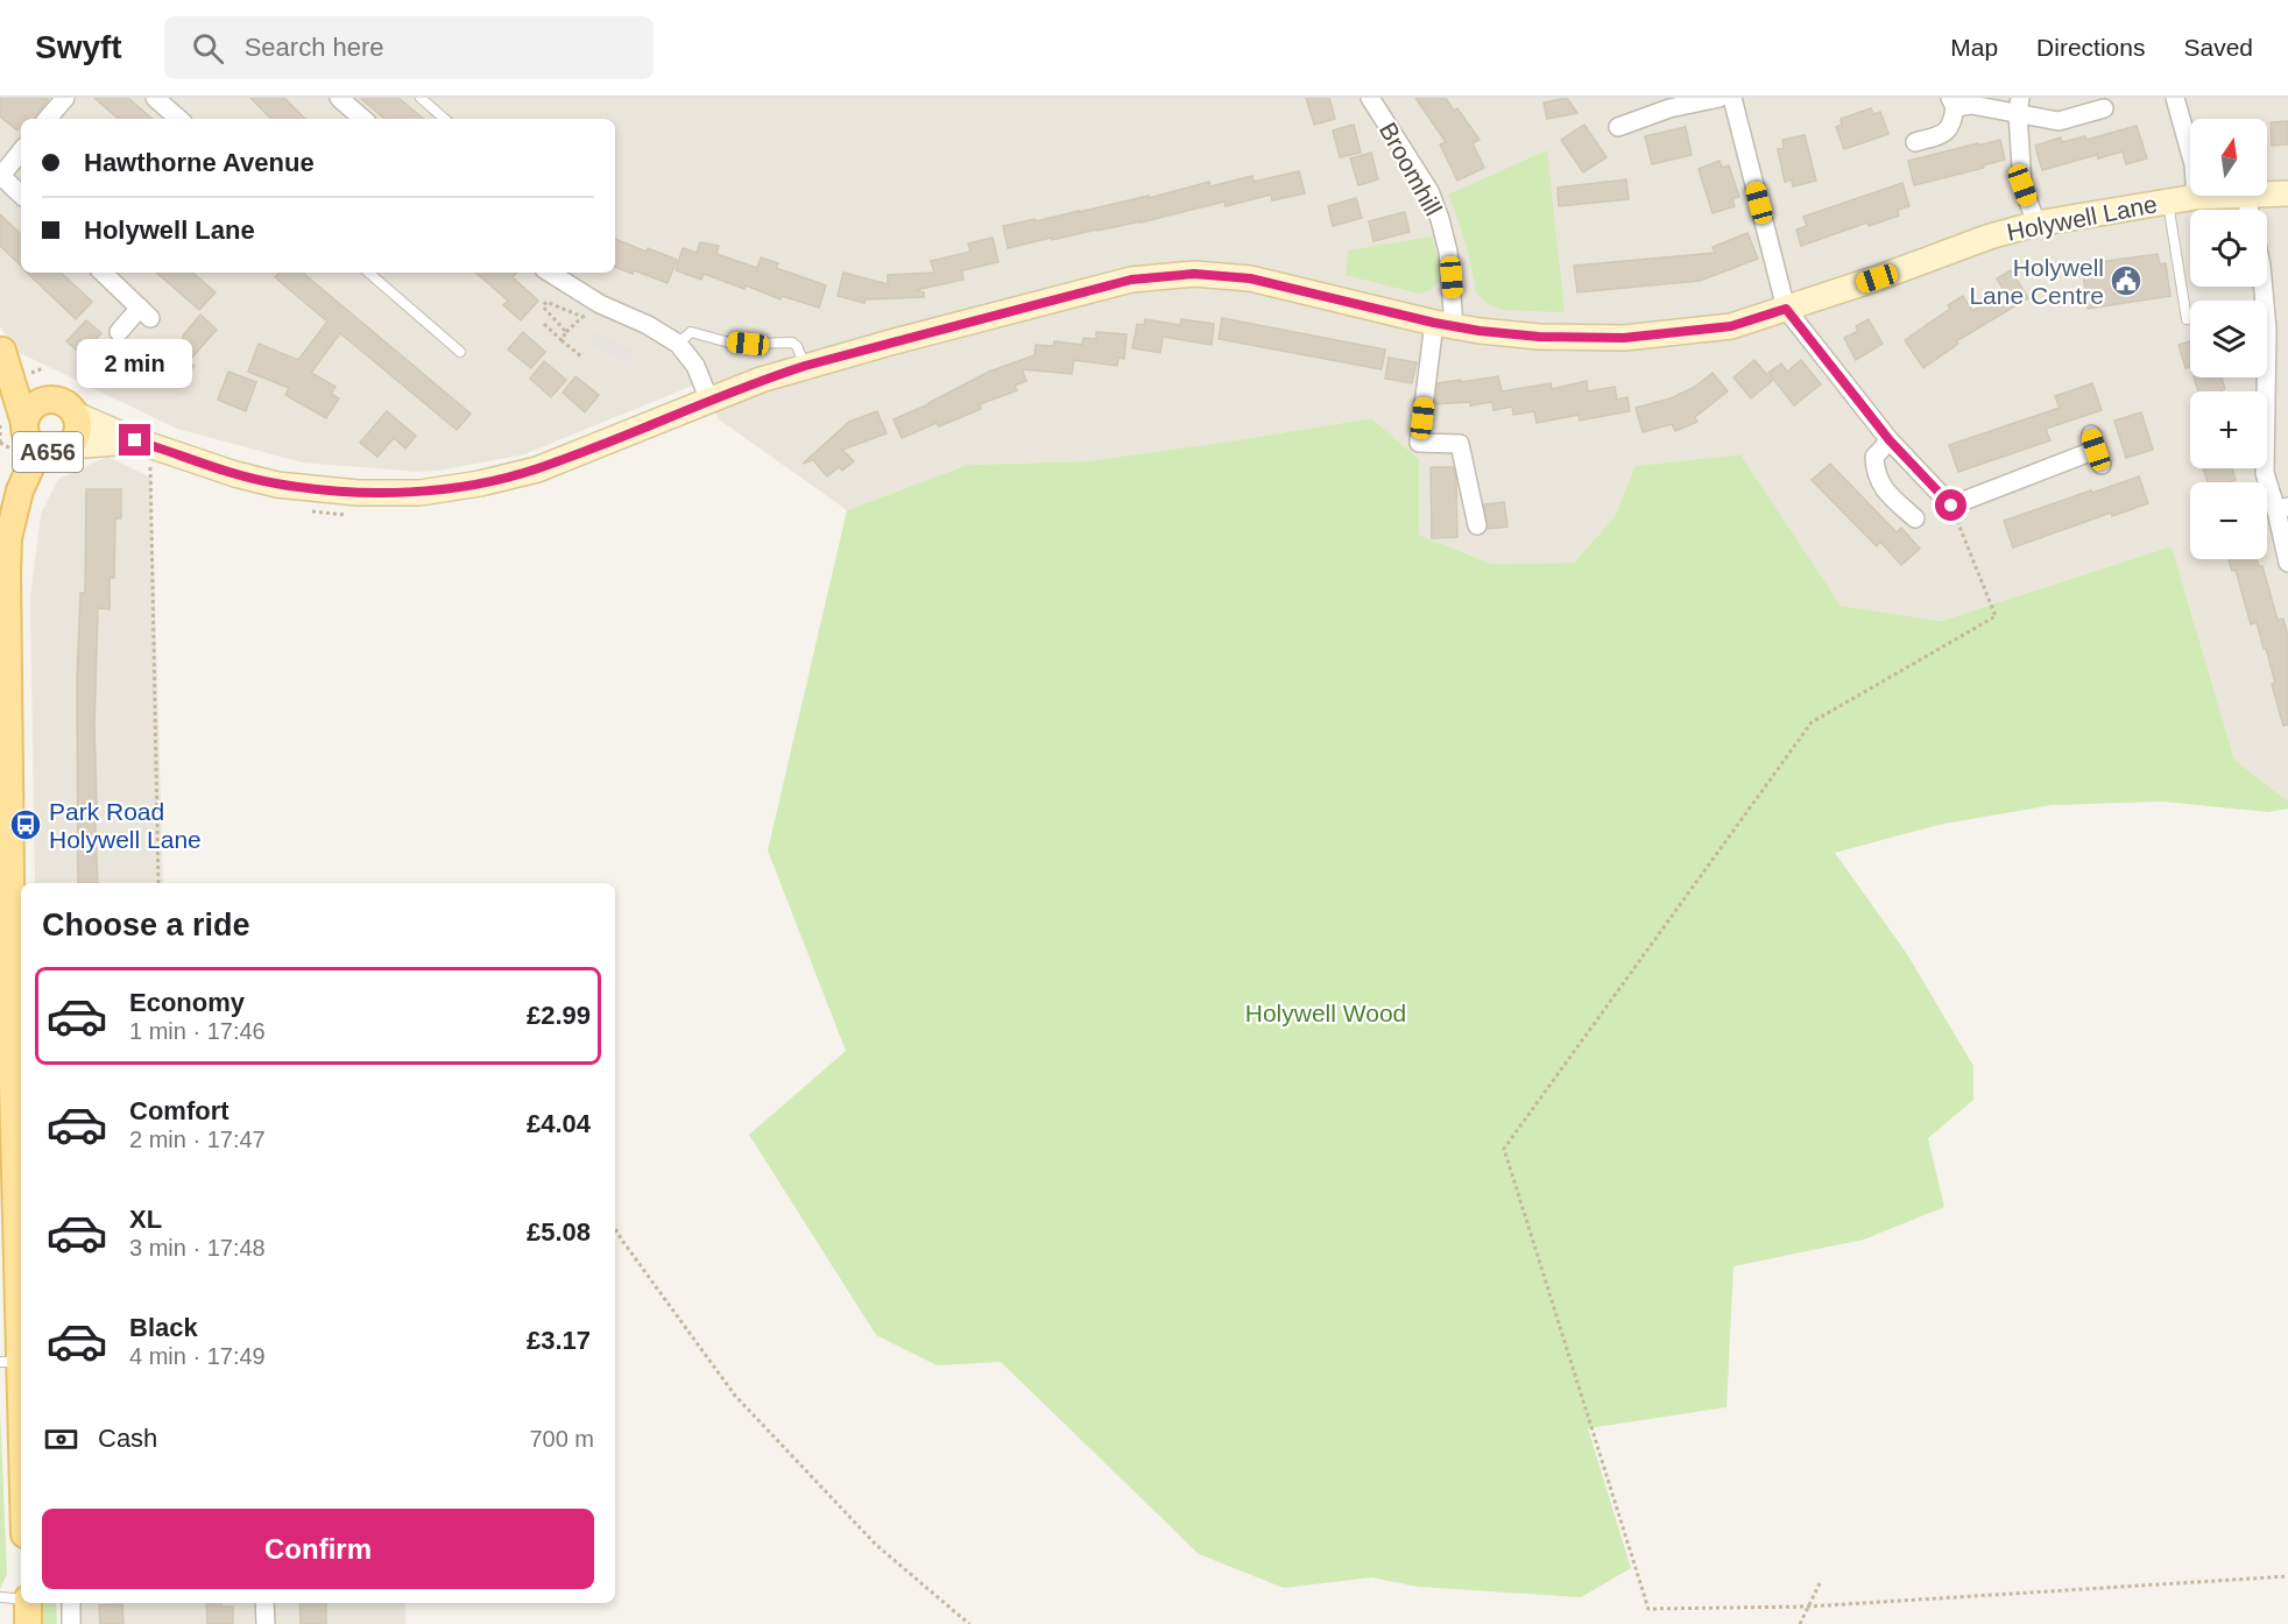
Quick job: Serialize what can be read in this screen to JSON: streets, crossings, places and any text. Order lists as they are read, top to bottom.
{
  "streets": {
    "main road": ["Holywell Lane", "A656"],
    "street": ["Broomhill"]
  },
  "crossings": [
    ["Broomhill", "Holywell Lane"],
    ["Holywell Lane", "A656"]
  ],
  "parks": ["Holywell Wood"],
  "places": {
    "public building": ["Holywell Lane Centre"],
    "bus stop": ["Park Road Holywell Lane"]
  },
  "north": "top",
  "page": {
    "header": "Swyft",
    "search": "Search here",
    "nav": ["Map", "Directions", "Saved"],
    "map_buttons": ["+", "−"],
    "banner": ["Hawthorne Avenue", "Holywell Lane"],
    "bubble": "2 min",
    "heading": "Choose a ride",
    "list": [
      {
        "name": "Economy",
        "note": "1 min · 17:46",
        "value": "£2.99"
      },
      {
        "name": "Comfort",
        "note": "2 min · 17:47",
        "value": "£4.04"
      },
      {
        "name": "XL",
        "note": "3 min · 17:48",
        "value": "£5.08"
      },
      {
        "name": "Black",
        "note": "4 min · 17:49",
        "value": "£3.17"
      }
    ],
    "pay": ["Cash", "700 m"],
    "buttons": "Confirm"
  }
}
